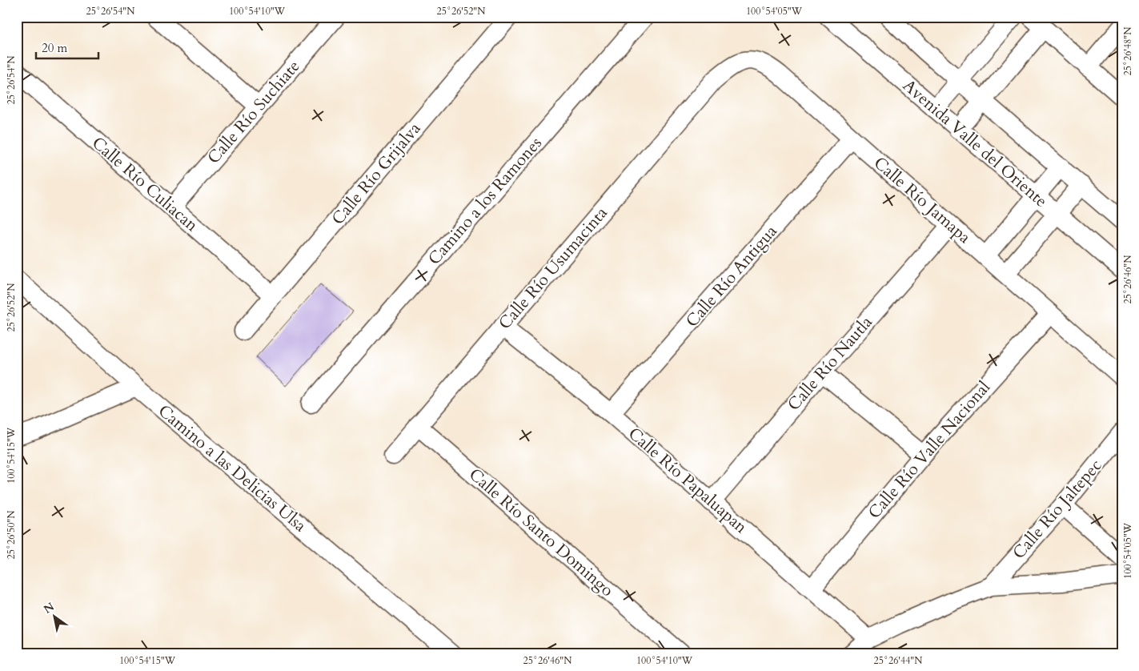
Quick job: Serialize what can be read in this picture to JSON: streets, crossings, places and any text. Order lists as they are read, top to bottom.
{
  "streets": {
    "street": [
      "Calle Río Suchiate",
      "Avenida Valle del Oriente",
      "Calle Río Grijalva",
      "Calle Río Culiacan",
      "Calle Río Jamapa",
      "Camino a los Ramones",
      "Calle Río Usumacinta",
      "Calle Río Antigua",
      "Calle Río Nautla",
      "Calle Río Valle Nacional",
      "Camino a las Delicias Ulsa",
      "Calle Río Papaluapan",
      "Calle Río Jaltepec",
      "Calle Río Santo Domingo"
    ]
  },
  "crossings": [
    ["Calle Río Suchiate", "Calle Río Culiacan"],
    ["Calle Río Grijalva", "Calle Río Culiacan"],
    ["Calle Río Jamapa", "Calle Río Usumacinta"],
    ["Calle Río Jamapa", "Calle Río Antigua"],
    ["Calle Río Jamapa", "Calle Río Nautla"],
    ["Calle Río Jamapa", "Calle Río Valle Nacional"],
    ["Calle Río Usumacinta", "Calle Río Papaluapan"],
    ["Calle Río Usumacinta", "Calle Río Santo Domingo"],
    ["Calle Río Antigua", "Calle Río Papaluapan"],
    ["Calle Río Nautla", "Calle Río Papaluapan"],
    ["Calle Río Valle Nacional", "Calle Río Papaluapan"]
  ],
  "scale_bar": "20 m",
  "north": "top left",
  "coordinates": [
    "25°26'54\"N",
    "100°54'10\"W",
    "25°26'52\"N",
    "100°54'05\"W",
    "25°26'48\"N",
    "25°26'46\"N",
    "100°54'15\"W",
    "25°26'50\"N",
    "25°26'44\"N"
  ]
}
